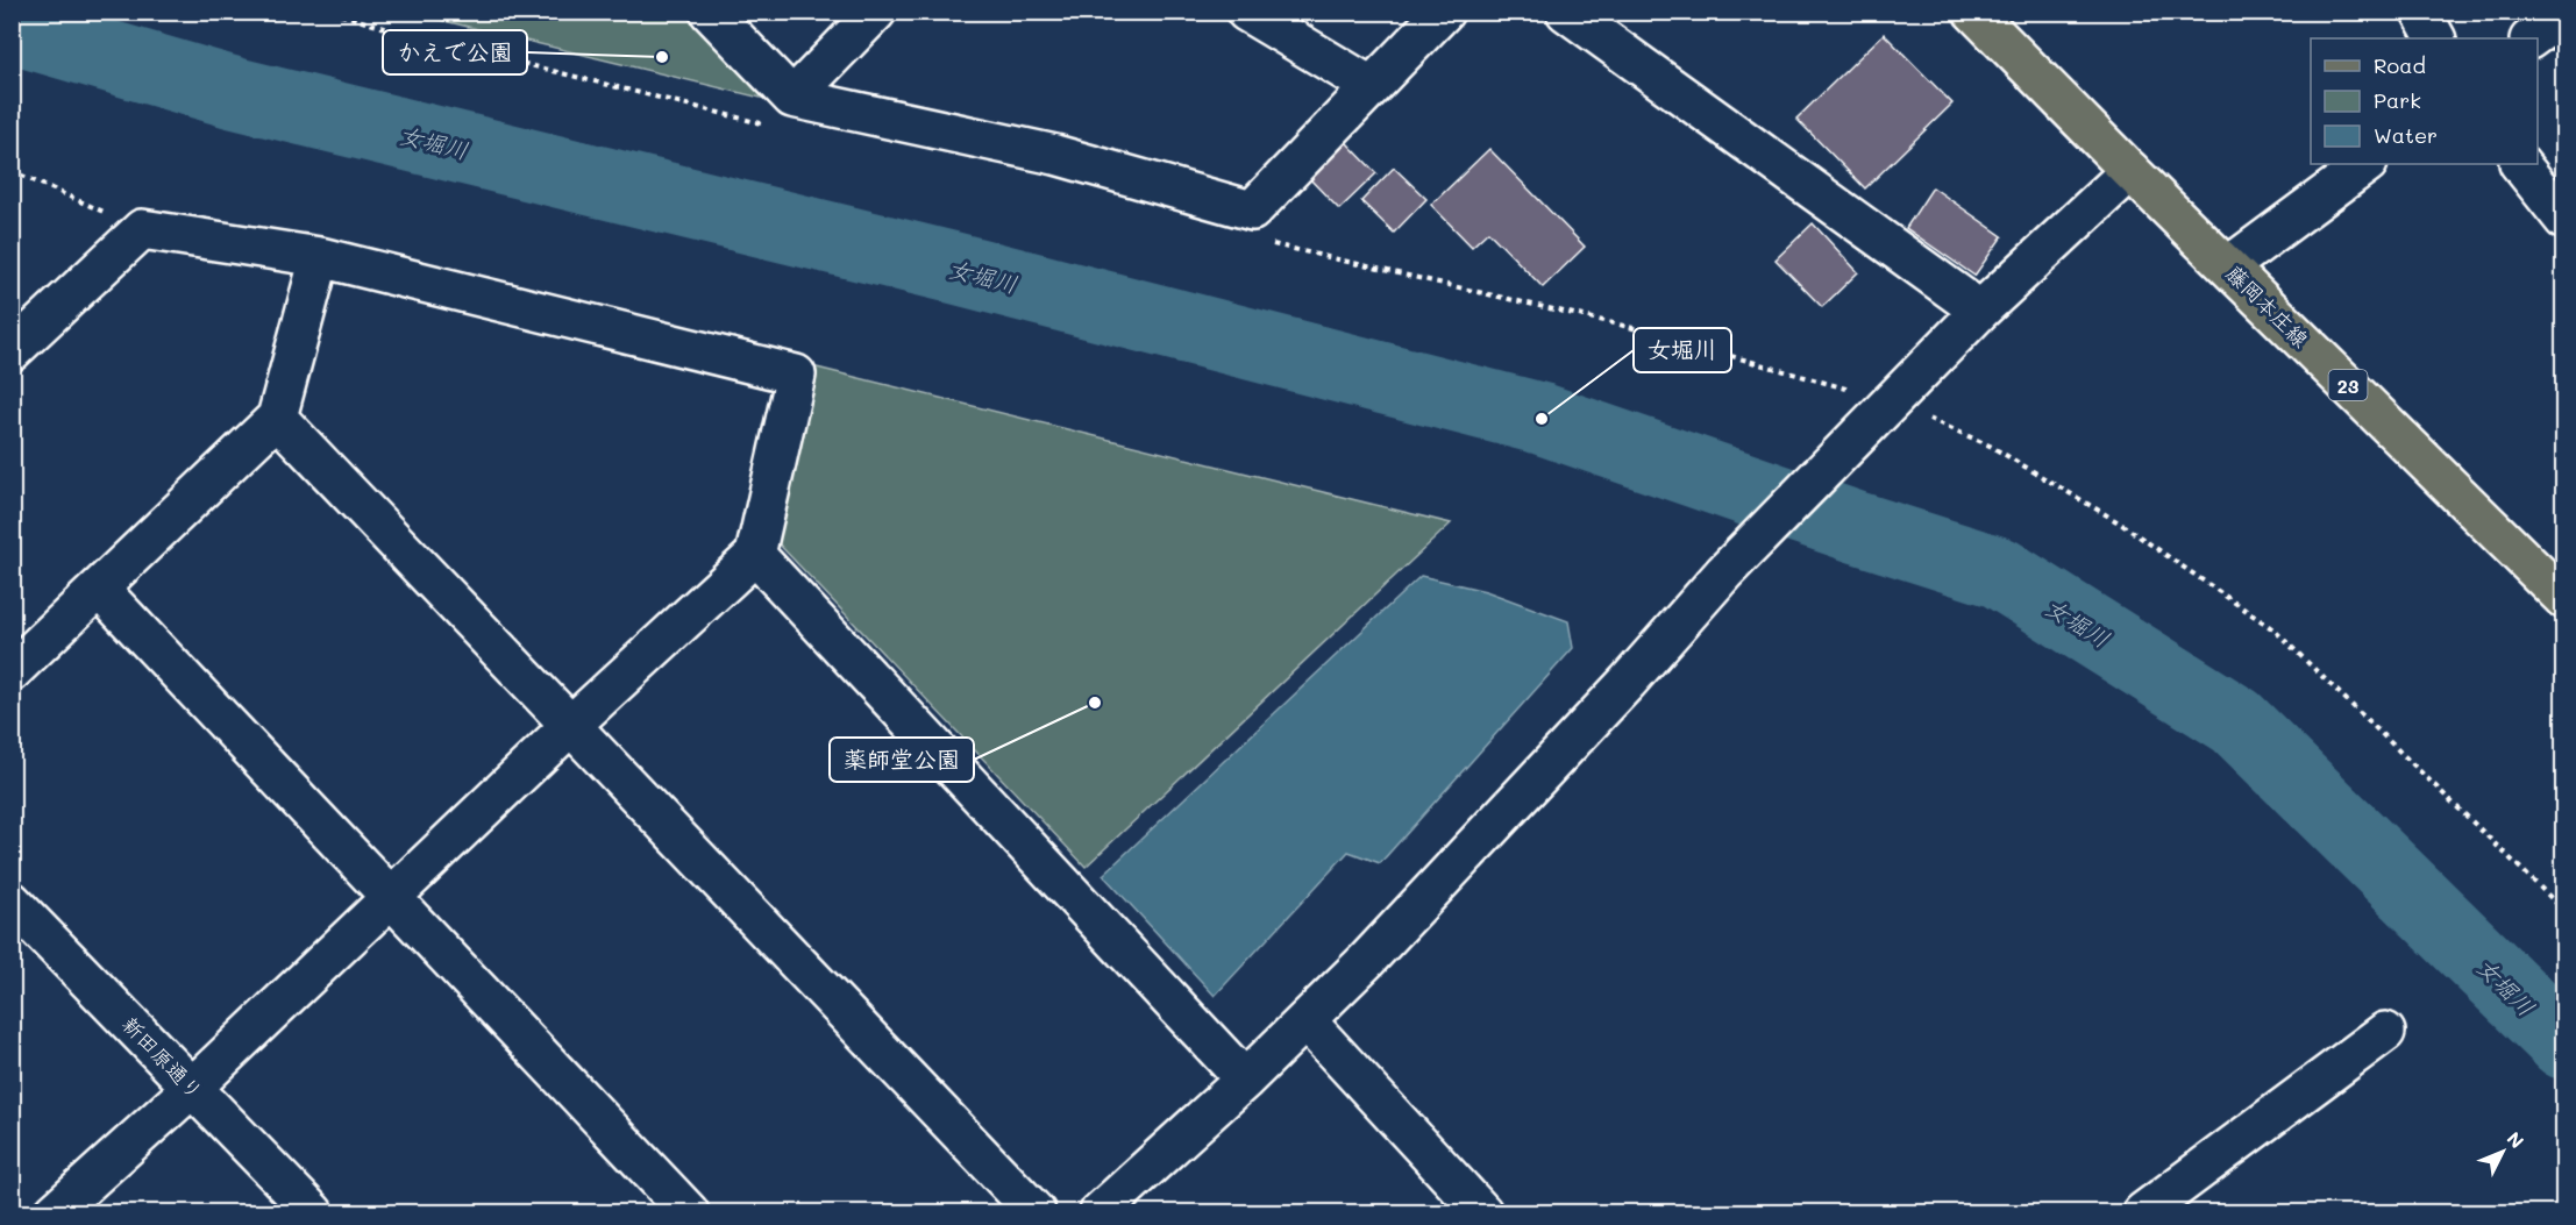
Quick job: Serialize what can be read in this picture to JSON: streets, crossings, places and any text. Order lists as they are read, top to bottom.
{
  "streets": {
    "main road": ["藤岡本庄線", "23"],
    "street": ["新田原通り"]
  },
  "water": ["女堀川"],
  "places": ["かえで公園", "女堀川", "薬師堂公園"],
  "legend": ["Road", "Park", "Water"],
  "north": "top right"
}
